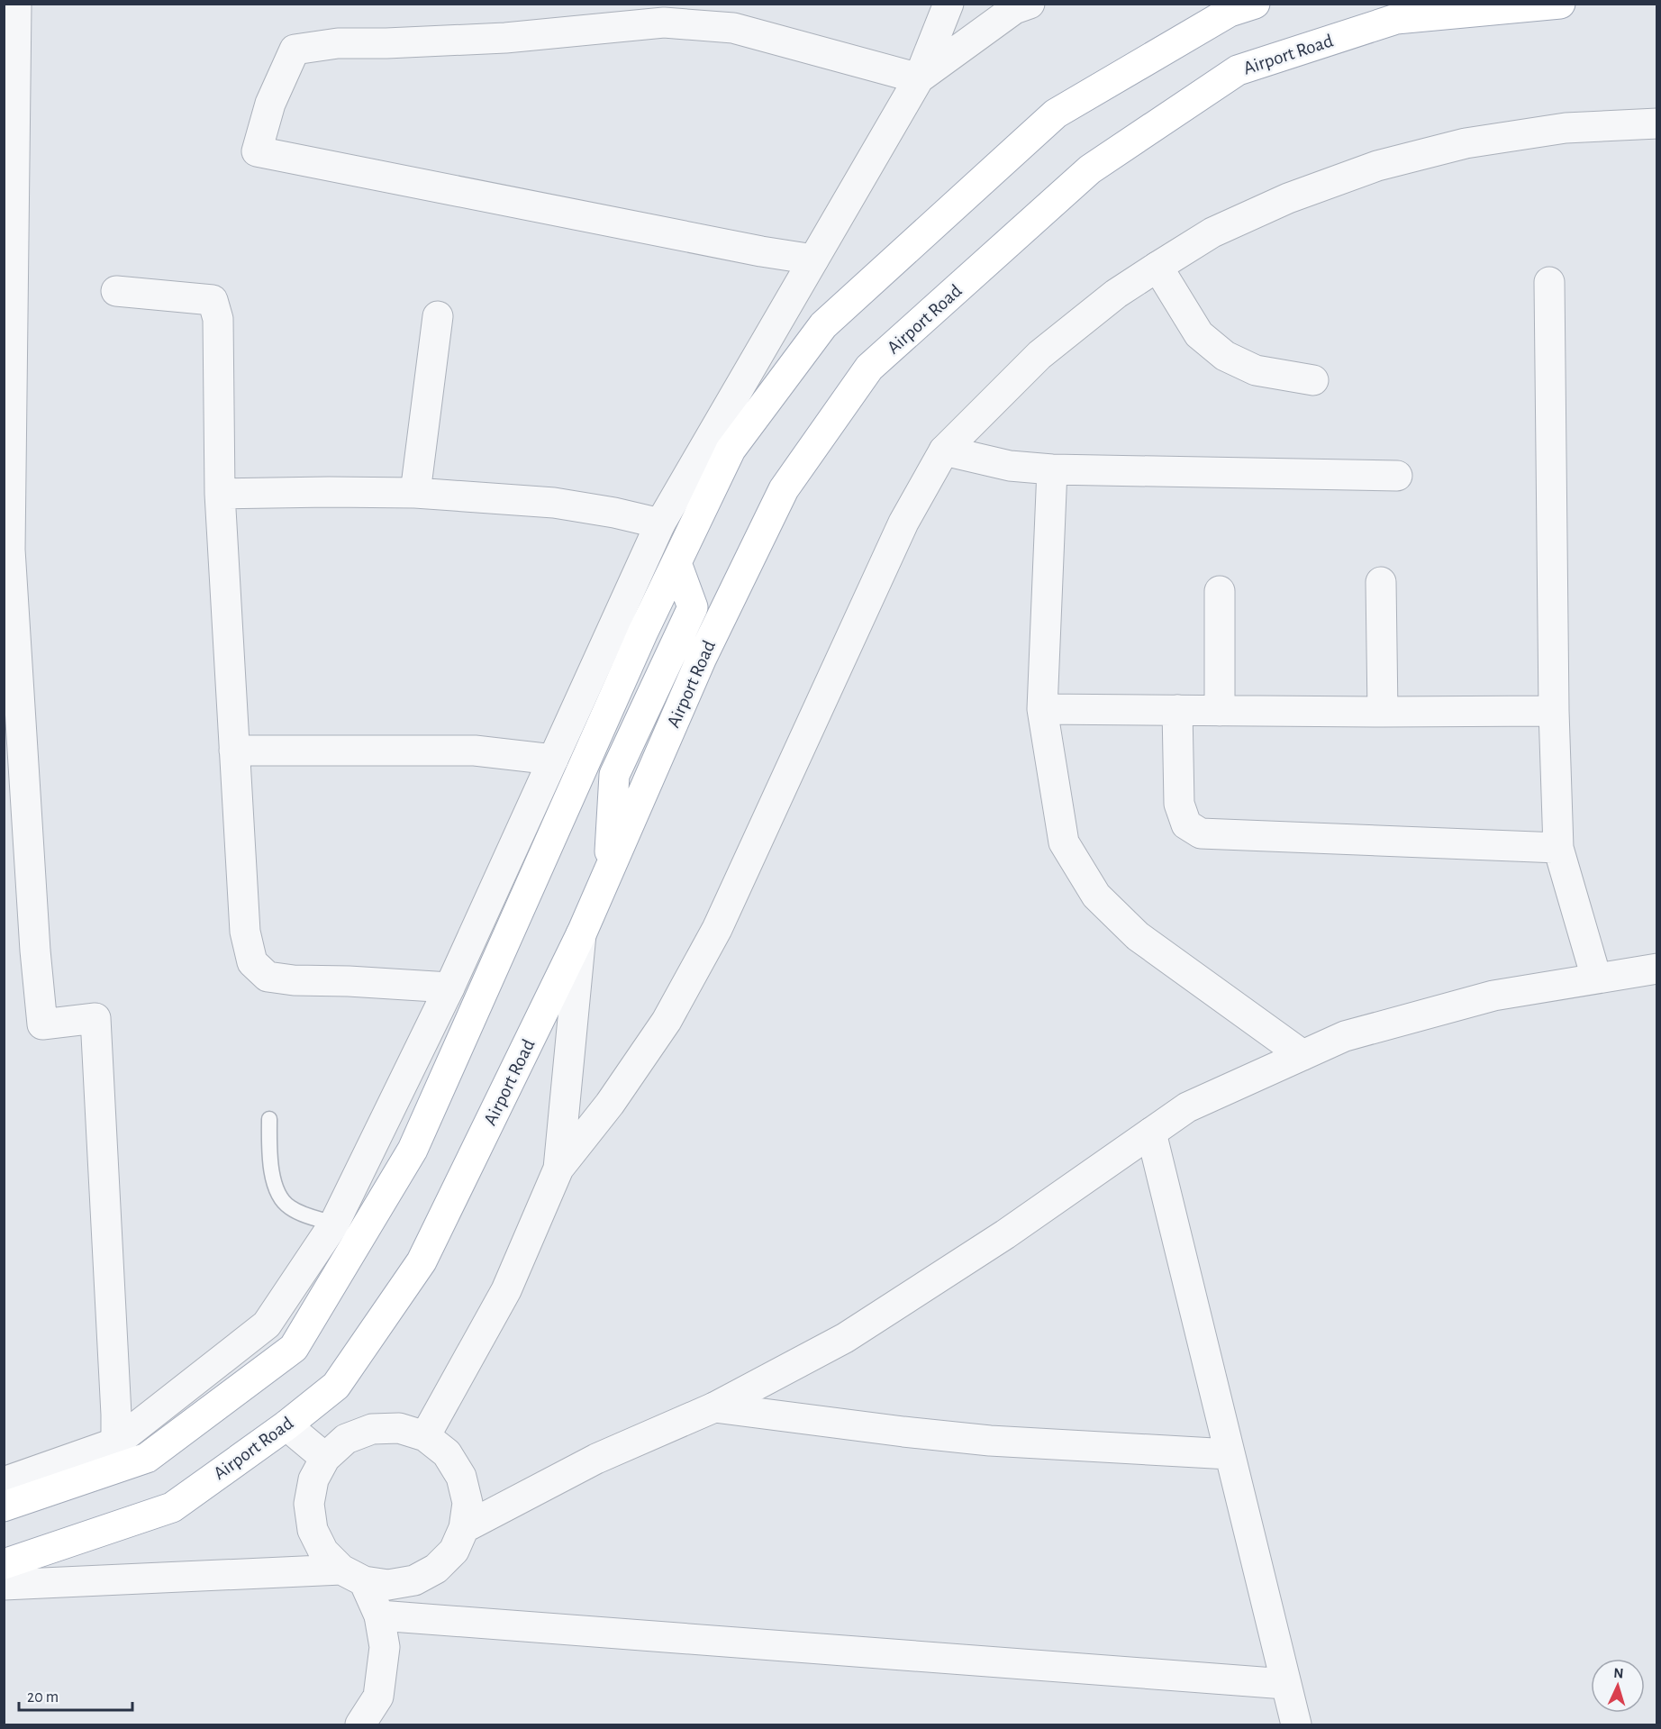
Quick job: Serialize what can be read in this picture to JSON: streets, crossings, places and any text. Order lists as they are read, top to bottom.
{
  "streets": {
    "main road": ["Airport Road"]
  },
  "scale_bar": "20 m",
  "north": "top"
}
